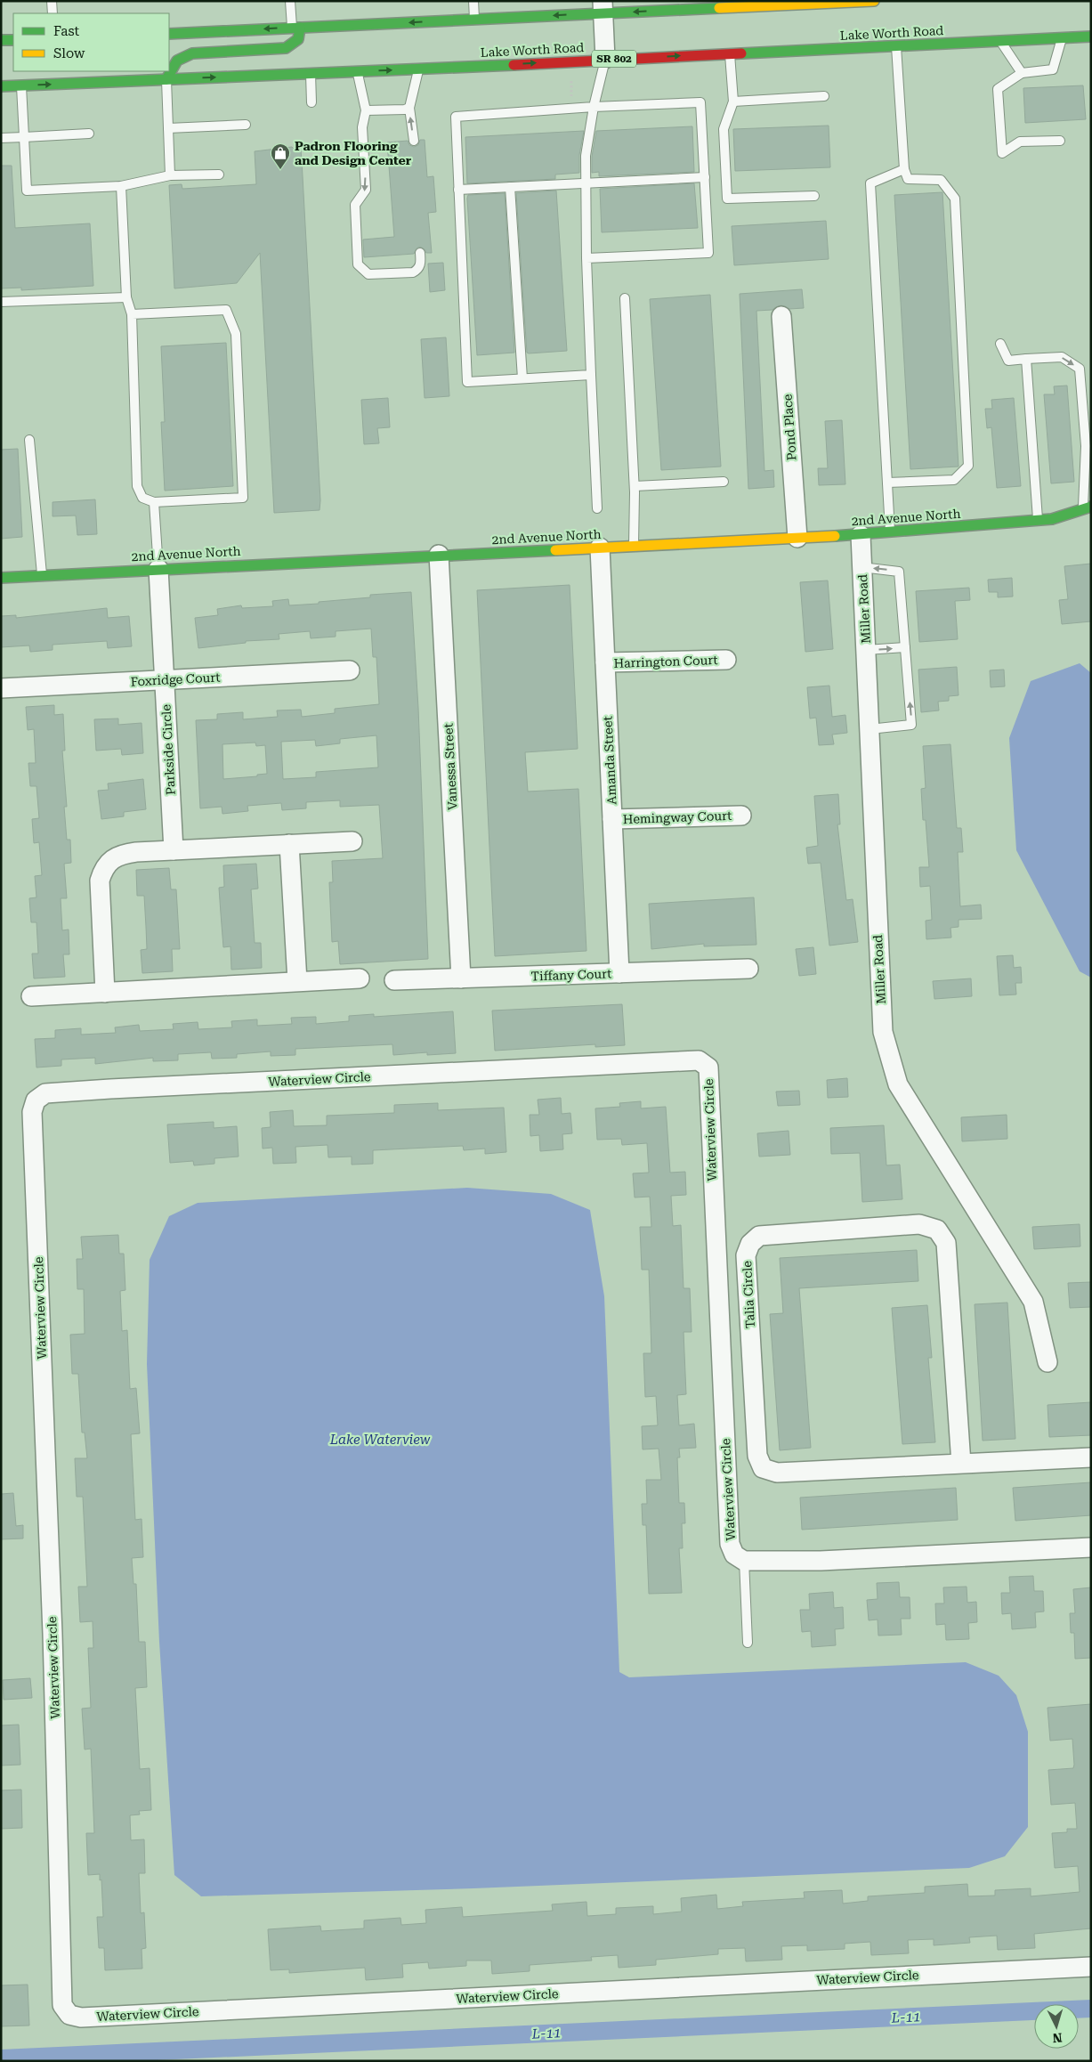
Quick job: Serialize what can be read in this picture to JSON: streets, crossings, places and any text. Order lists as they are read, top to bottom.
{
  "streets": {
    "main road": ["Lake Worth Road", "SR 802", "2nd Avenue North"],
    "street": [
      "Pond Place",
      "Miller Road",
      "Harrington Court",
      "Foxridge Court",
      "Parkside Circle",
      "Amanda Street",
      "Vanessa Street",
      "Hemingway Court",
      "Tiffany Court",
      "Waterview Circle",
      "Talia Circle"
    ]
  },
  "crossings": [
    ["Pond Place", "2nd Avenue North"],
    ["2nd Avenue North", "Miller Road"],
    ["2nd Avenue North", "Parkside Circle"],
    ["2nd Avenue North", "Amanda Street"],
    ["2nd Avenue North", "Vanessa Street"],
    ["Harrington Court", "Amanda Street"],
    ["Foxridge Court", "Parkside Circle"],
    ["Amanda Street", "Hemingway Court"],
    ["Amanda Street", "Tiffany Court"],
    ["Vanessa Street", "Tiffany Court"]
  ],
  "water": ["Lake Waterview", "L-11"],
  "places": {
    "shop": ["Padron Flooring and Design Center"]
  },
  "legend": ["Fast", "Slow"],
  "north": "bottom"
}
